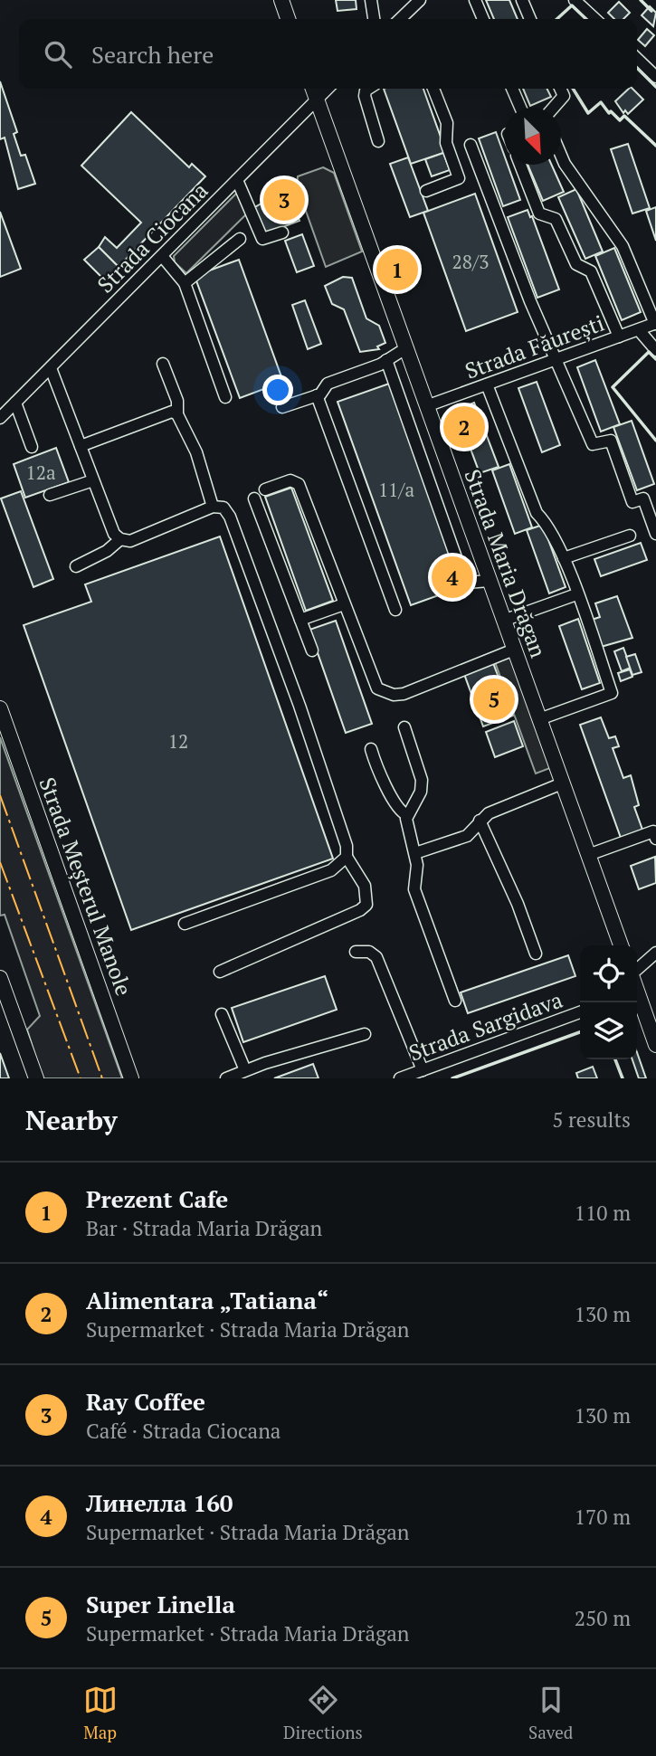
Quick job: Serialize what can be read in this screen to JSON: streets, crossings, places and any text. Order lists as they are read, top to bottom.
{
  "streets": {
    "main road": ["Strada Maria Drăgan", "Strada Meșterul Manole"],
    "street": ["Strada Ciocana", "Strada Făurești", "Strada Sargidava"]
  },
  "crossings": [
    ["Strada Ciocana", "Strada Maria Drăgan"],
    ["Strada Făurești", "Strada Maria Drăgan"]
  ],
  "house_numbers": [
    "28/3",
    "12a",
    "11/a",
    "12"
  ],
  "north": "bottom right",
  "page": {
    "search": "Search here",
    "pins": [
      "3",
      "1",
      "2",
      "4",
      "5"
    ],
    "heading": ["Nearby", "5 results"],
    "list": [
      {
        "mark": "1",
        "name": "Prezent Cafe",
        "note": "Bar · Strada Maria Drăgan",
        "value": "110 m"
      },
      {
        "mark": "2",
        "name": "Alimentara „Tatiana“",
        "note": "Supermarket · Strada Maria Drăgan",
        "value": "130 m"
      },
      {
        "mark": "3",
        "name": "Ray Coffee",
        "note": "Café · Strada Ciocana",
        "value": "130 m"
      },
      {
        "mark": "4",
        "name": "Линелла 160",
        "note": "Supermarket · Strada Maria Drăgan",
        "value": "170 m"
      },
      {
        "mark": "5",
        "name": "Super Linella",
        "note": "Supermarket · Strada Maria Drăgan",
        "value": "250 m"
      }
    ],
    "nav": ["Map", "Directions", "Saved"]
  }
}
